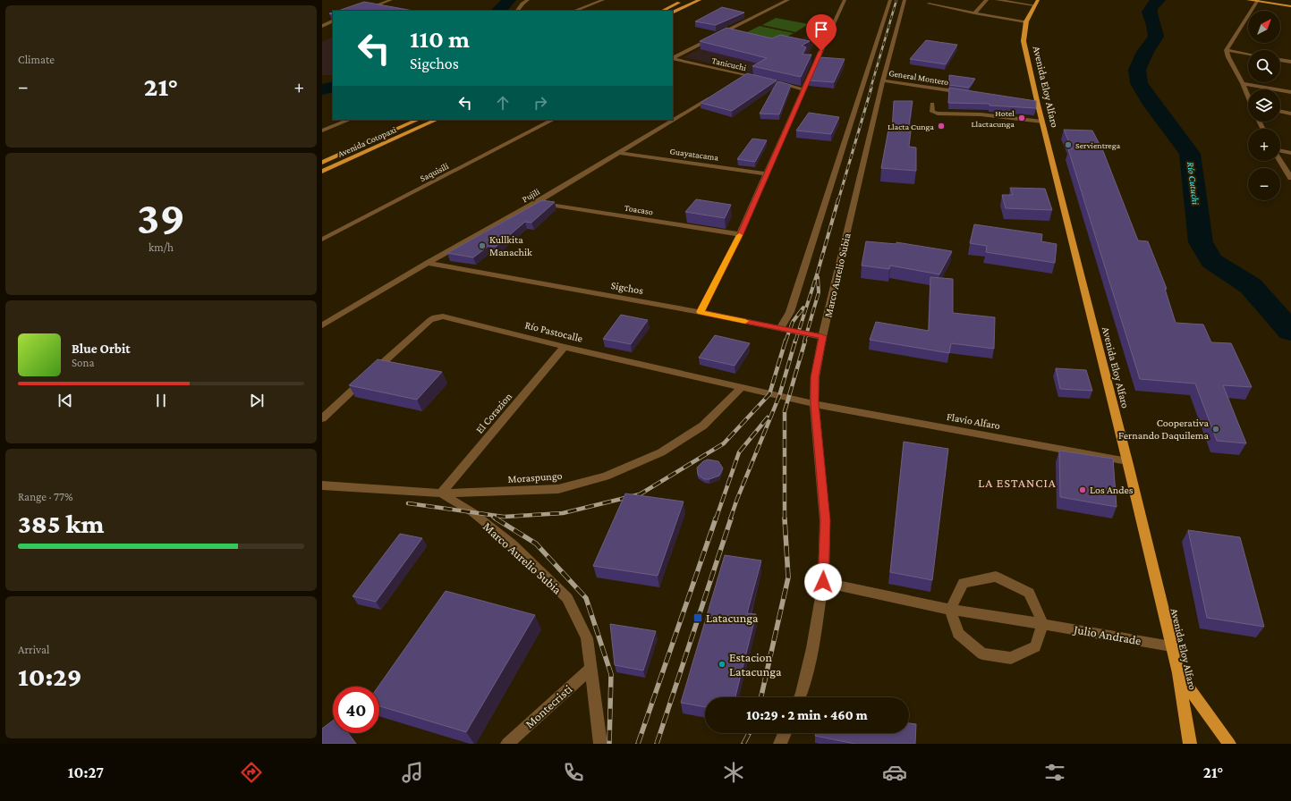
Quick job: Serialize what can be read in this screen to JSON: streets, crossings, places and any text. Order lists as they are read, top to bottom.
{
  "streets": {
    "main road": ["Avenida Eloy Alfaro", "Avenida Cotopaxi"],
    "street": [
      "Tanicuchi",
      "General Montero",
      "Guayatacama",
      "Saquisili",
      "Pujili",
      "Toacaso",
      "Marco Aurelio Subia",
      "Sigchos",
      "Río Pastocalle",
      "El Corazion",
      "Flavio Alfaro",
      "Moraspungo",
      "Julio Andrade",
      "Montecristi"
    ]
  },
  "crossings": [
    ["General Montero", "Marco Aurelio Subia"],
    ["Avenida Eloy Alfaro", "Flavio Alfaro"],
    ["Avenida Eloy Alfaro", "Julio Andrade"],
    ["Guayatacama", "Pujili"],
    ["Pujili", "Toacaso"],
    ["Pujili", "Sigchos"],
    ["Marco Aurelio Subia", "Sigchos"],
    ["Marco Aurelio Subia", "Río Pastocalle"],
    ["Marco Aurelio Subia", "El Corazion"],
    ["Marco Aurelio Subia", "Flavio Alfaro"],
    ["Marco Aurelio Subia", "Moraspungo"],
    ["Marco Aurelio Subia", "Julio Andrade"],
    ["Marco Aurelio Subia", "Montecristi"],
    ["Río Pastocalle", "El Corazion"],
    ["Río Pastocalle", "Flavio Alfaro"],
    ["Río Pastocalle", "Moraspungo"],
    ["El Corazion", "Moraspungo"]
  ],
  "districts": ["LA ESTANCIA"],
  "water": ["Río Cutuchi"],
  "places": {
    "other": [
      "Hotel Llactacunga",
      "Llacta Cunga",
      "Servientrega",
      "Kullkita Manachik",
      "Cooperativa Fernando Daquilema",
      "Los Andes",
      "Estacion Latacunga"
    ],
    "transit": ["Latacunga"]
  },
  "north": "top right",
  "page": {
    "tile": [
      "Climate",
      ["39", "km/h"],
      ["Range · 77%", "385 km"],
      ["Arrival", "10:29"]
    ],
    "map_buttons": ["+", "−"],
    "turn": ["110 m", "Sigchos"],
    "heat": ["−", "21°", "+"],
    "song": ["Blue Orbit", "Sona"],
    "limit": "40",
    "trip": "10:29 · 2 min · 460 m",
    "tabs": ["10:27", "21°"]
  }
}
